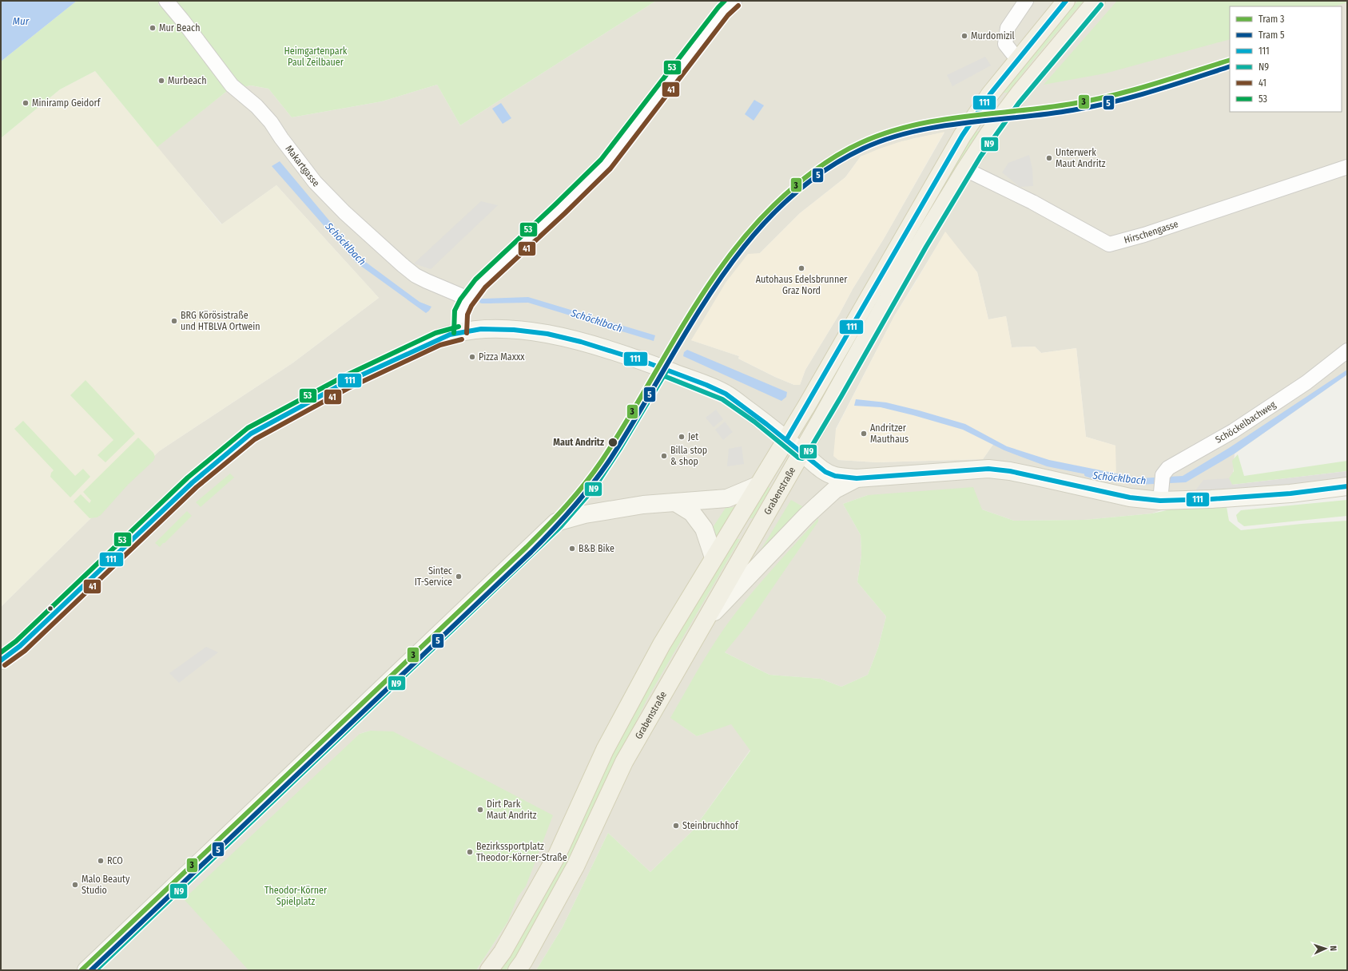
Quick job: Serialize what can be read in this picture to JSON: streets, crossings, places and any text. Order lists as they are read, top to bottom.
{
  "streets": {
    "main road": ["Grabenstraße"],
    "street": ["Makartgasse", "Hirschengasse", "Schöckelbachweg"]
  },
  "crossings": [
    ["Hirschengasse", "Grabenstraße"]
  ],
  "water": ["Mur", "Schöcklbach"],
  "parks": ["Heimgartenpark Paul Zeilbauer", "Theodor-Körner Spielplatz"],
  "places": [
    "Mur Beach",
    "Murdomizil",
    "Murbeach",
    "Miniramp Geidorf",
    "Unterwerk Maut Andritz",
    "Autohaus Edelsbrunner Graz Nord",
    "BRG Körösistraße und HTBLVA Ortwein",
    "Pizza Maxxx",
    "Andritzer Mauthaus",
    "Jet",
    "Maut Andritz",
    "Billa stop & shop",
    "B&B Bike",
    "Sintec IT-Service",
    "Dirt Park Maut Andritz",
    "Steinbruchhof",
    "Bezirkssportplatz Theodor-Körner-Straße",
    "RCO",
    "Malo Beauty Studio"
  ],
  "lines": [
    "transit line 111",
    "transit line 53",
    "transit line N9",
    "transit line 41",
    "tram line 3",
    "tram line 5"
  ],
  "legend": [
    "Tram 3",
    "Tram 5",
    "111",
    "N9",
    "41",
    "53"
  ],
  "north": "right"
}
